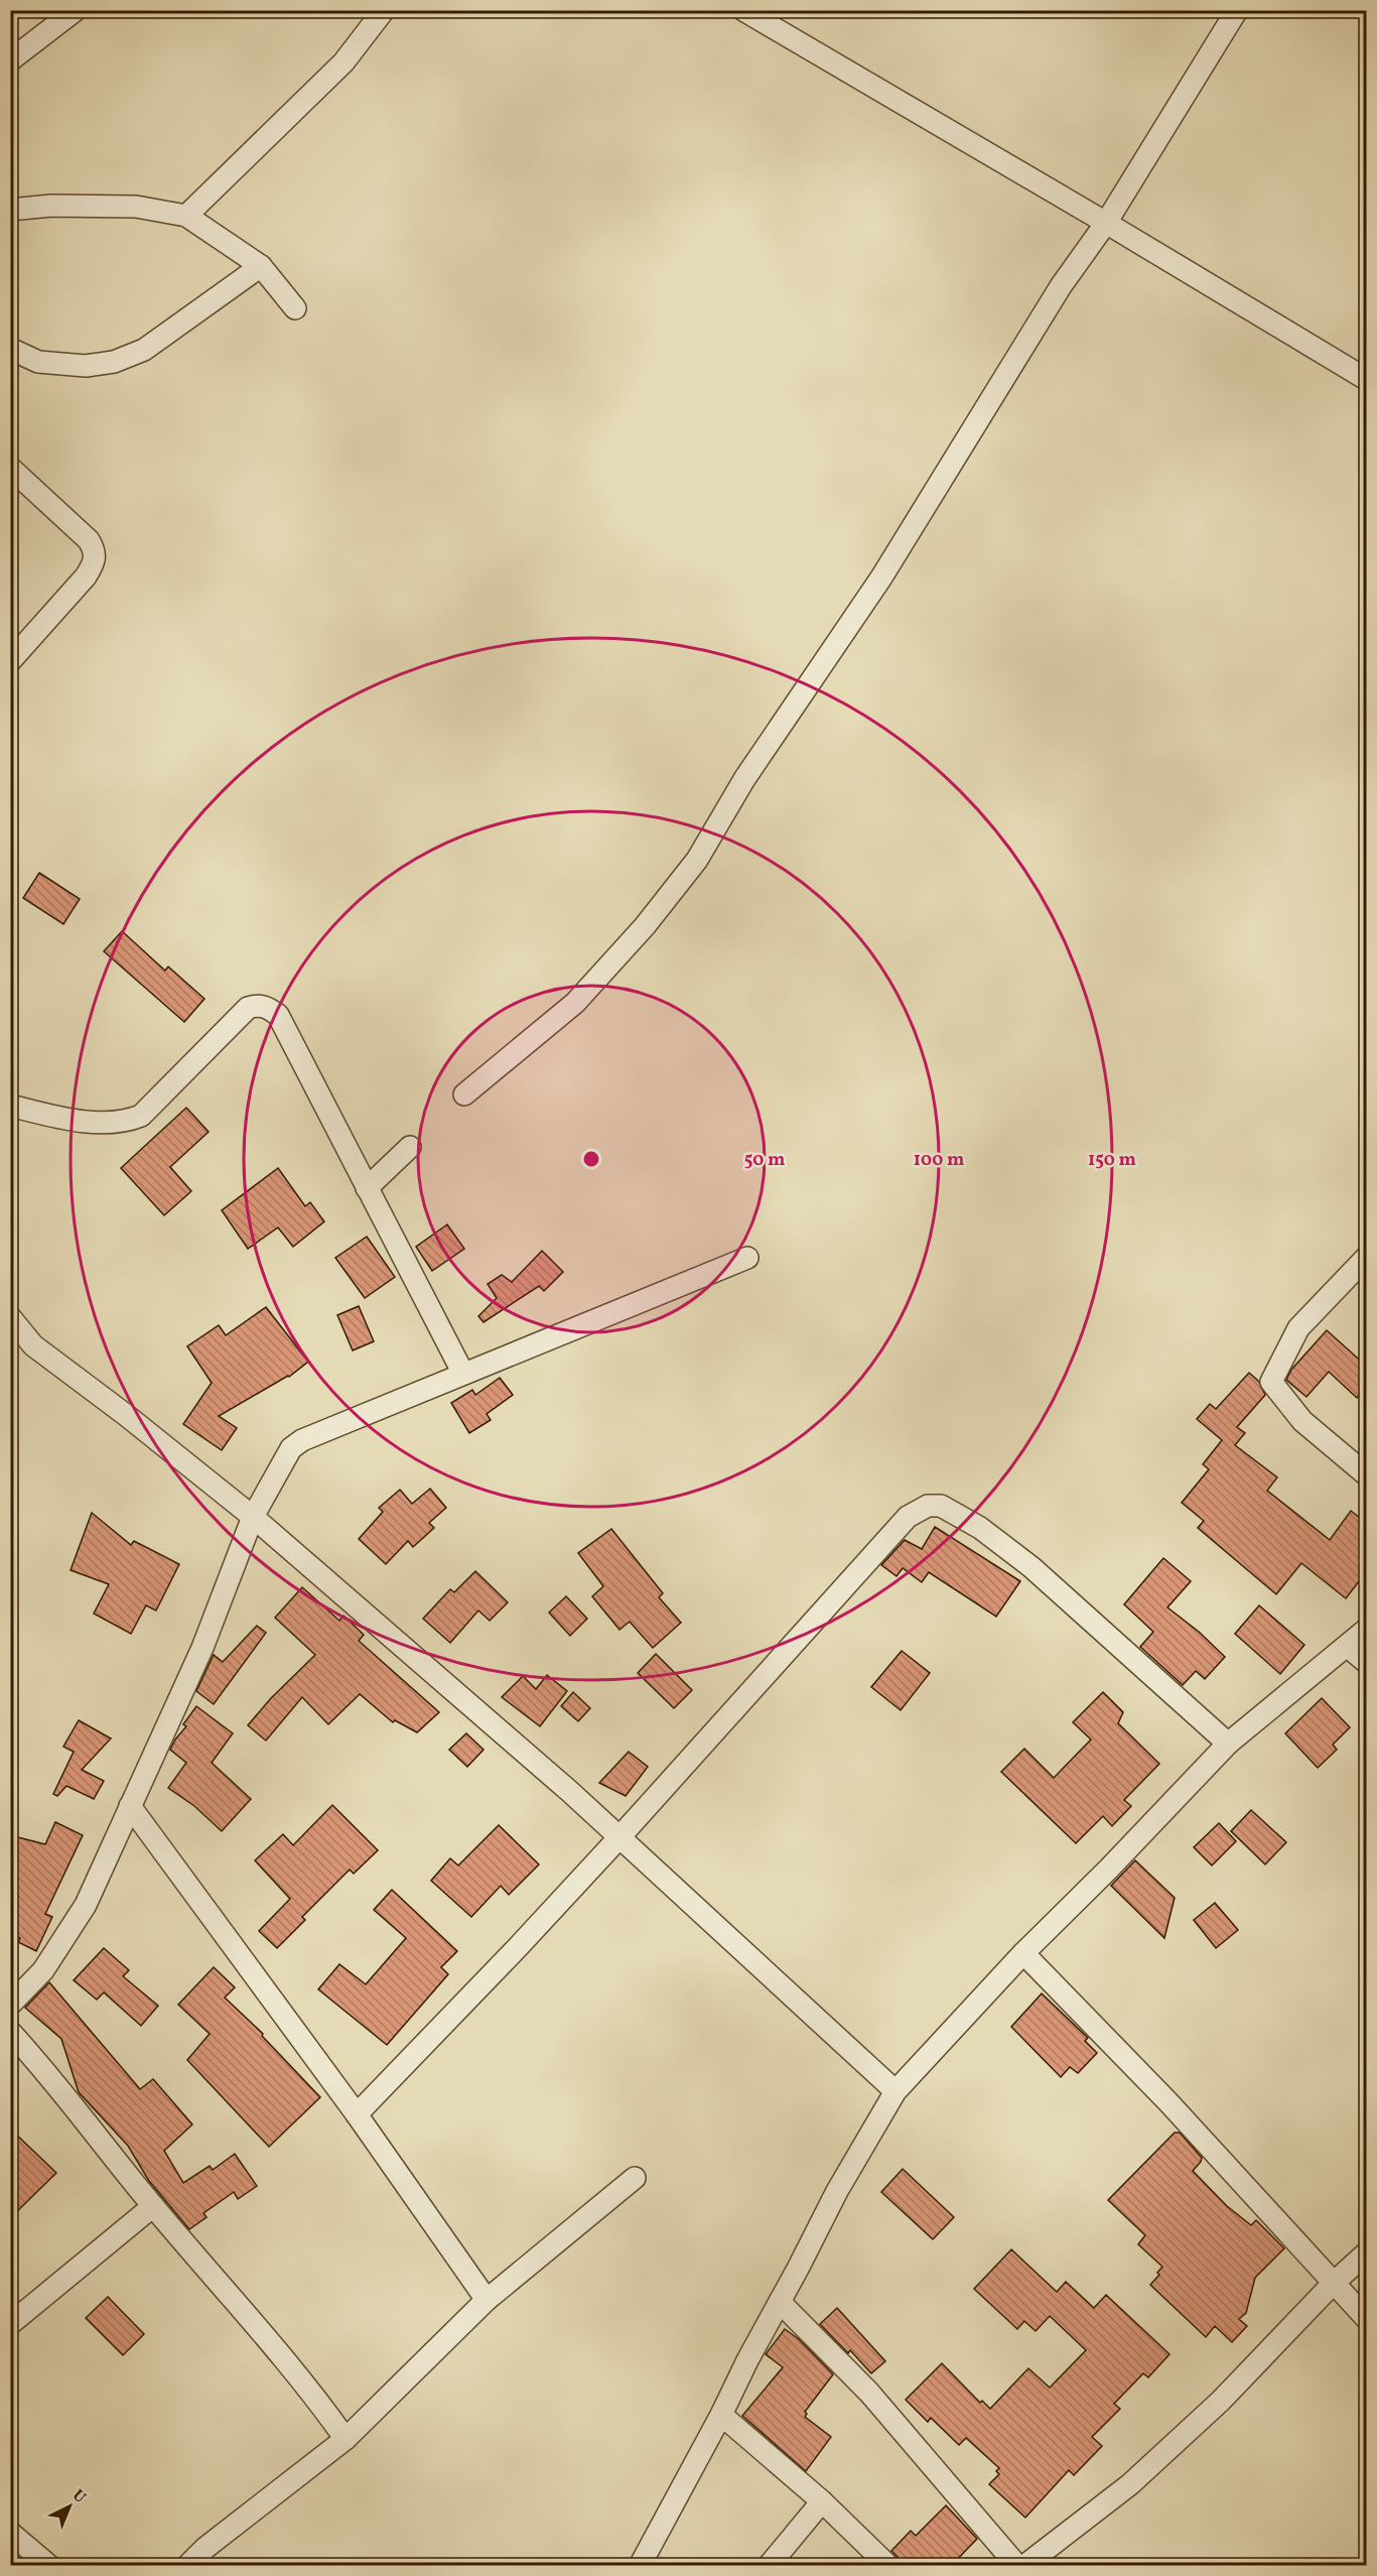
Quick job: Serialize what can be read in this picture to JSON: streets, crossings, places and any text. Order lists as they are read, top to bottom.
{
  "north": "top right",
  "rings": ["50 m", "100 m", "150 m"]
}
